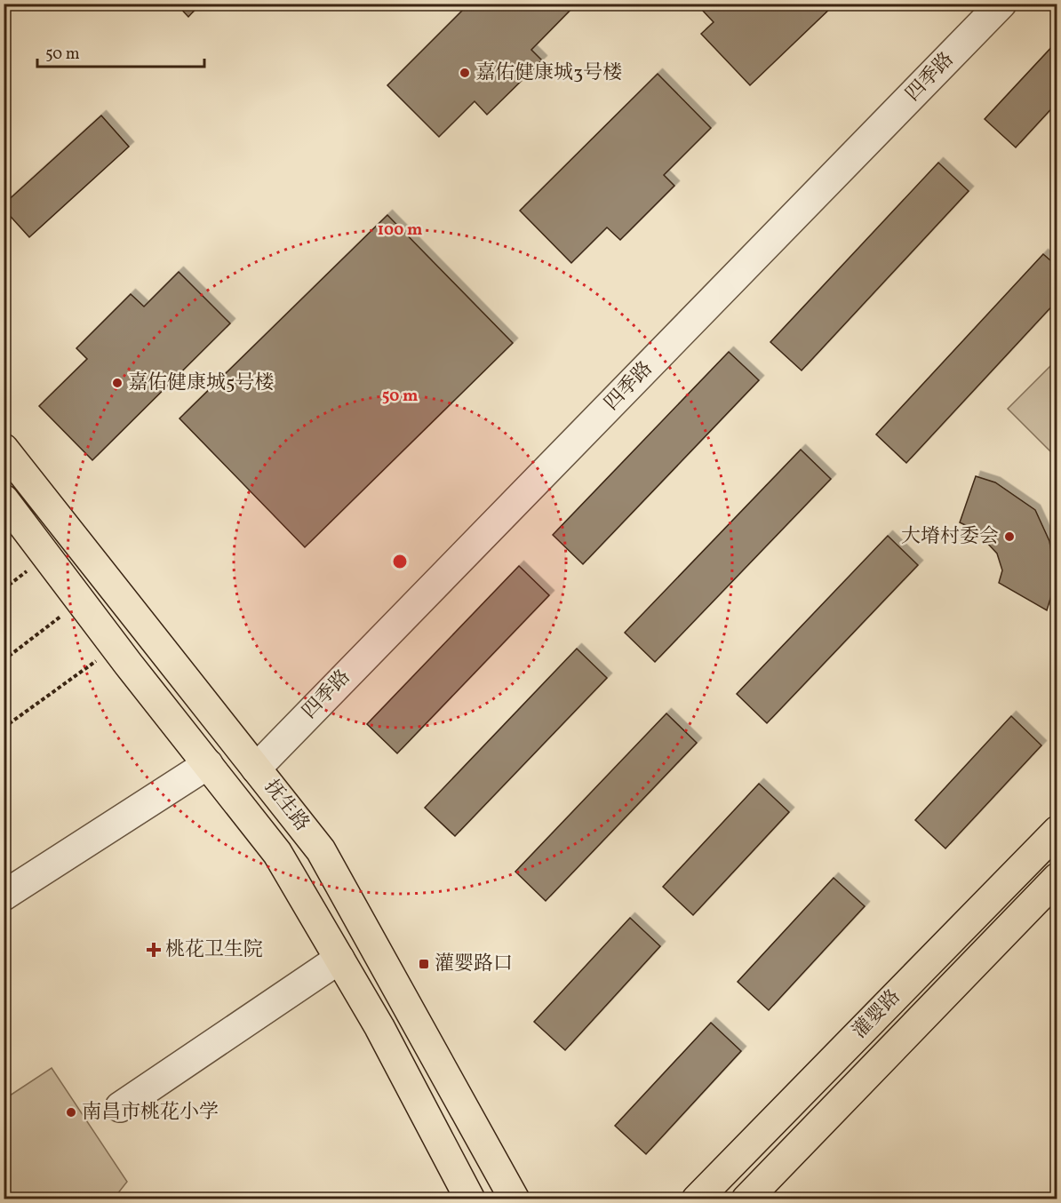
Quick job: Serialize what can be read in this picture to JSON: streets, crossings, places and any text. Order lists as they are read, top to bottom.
{
  "streets": {
    "main road": ["抚生路", "灌婴路"],
    "street": ["四季路"]
  },
  "crossings": [
    ["四季路", "抚生路"]
  ],
  "places": {
    "other": [
      "嘉佑健康城3号楼",
      "嘉佑健康城5号楼",
      "大塉村委会",
      "南昌市桃花小学"
    ],
    "health": ["桃花卫生院"],
    "transit": ["灌婴路口"]
  },
  "scale_bar": "50 m",
  "rings": ["100 m", "50 m"]
}
